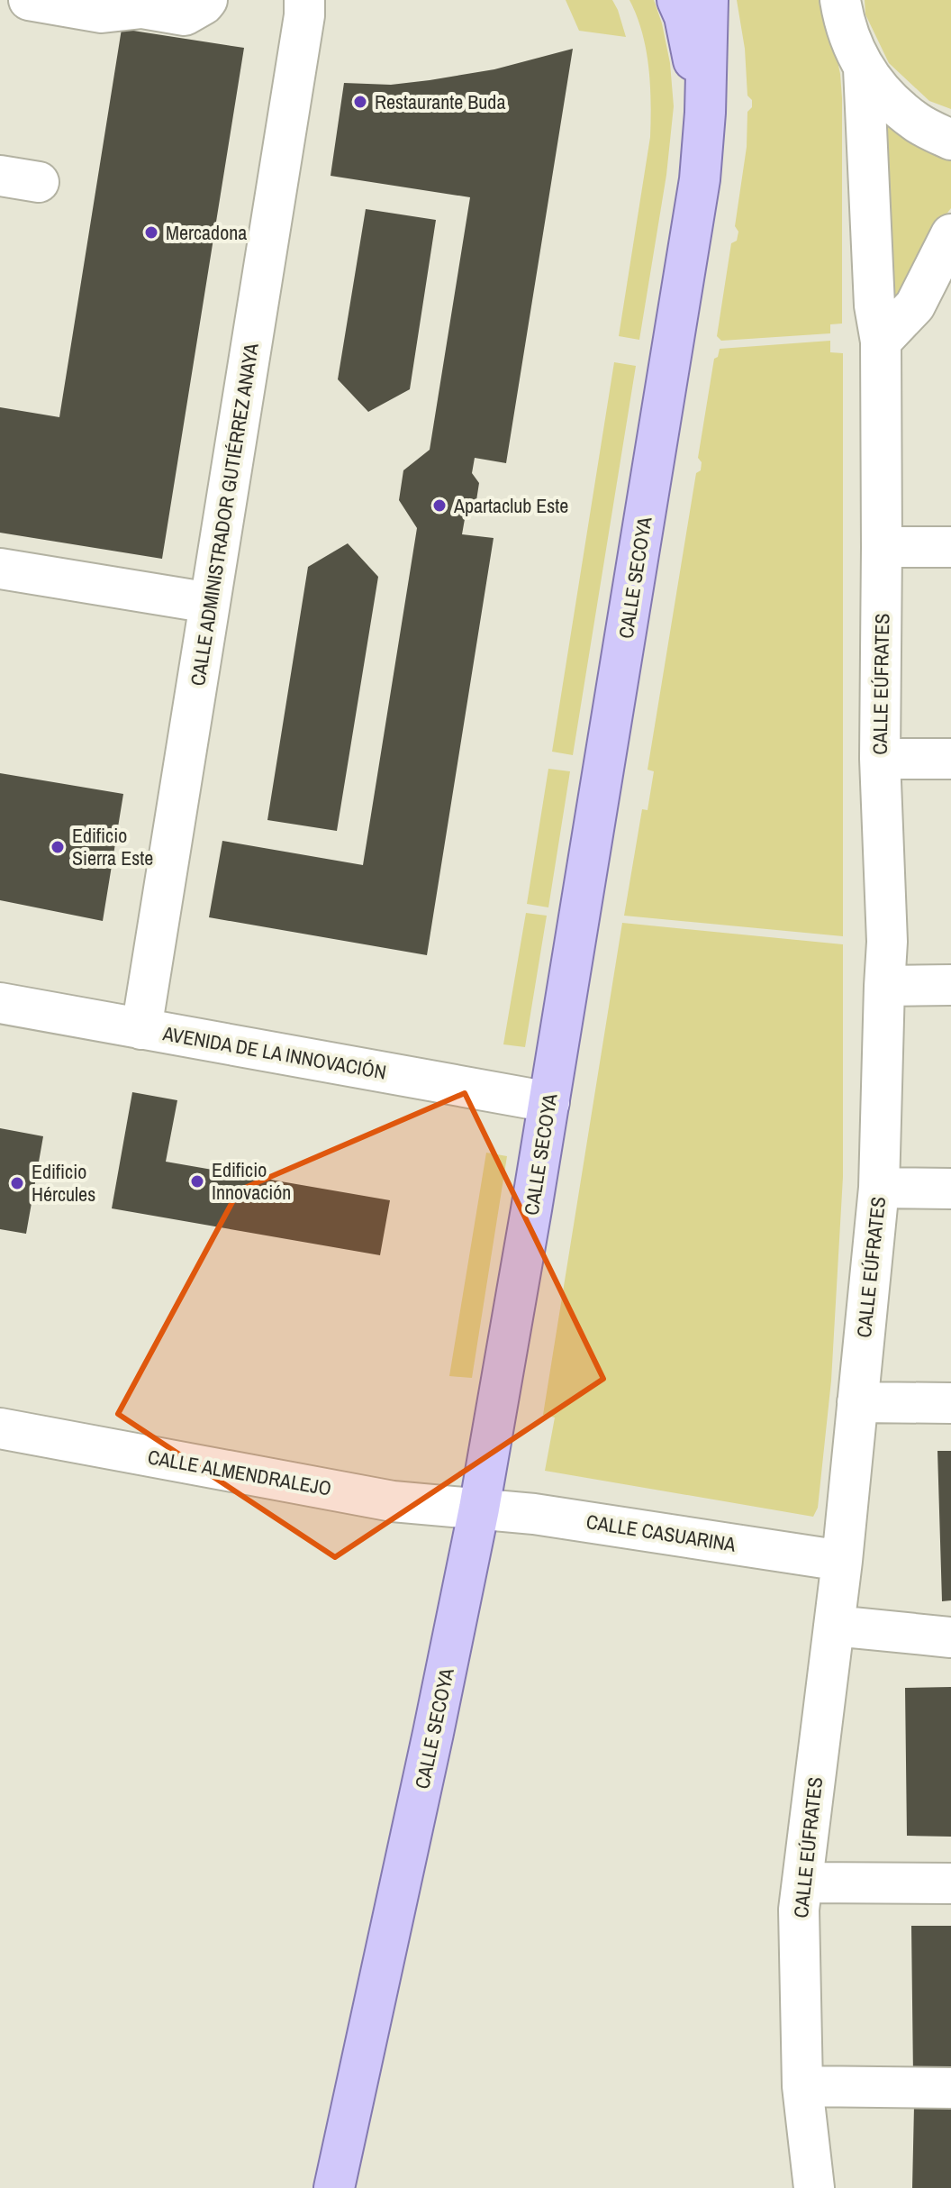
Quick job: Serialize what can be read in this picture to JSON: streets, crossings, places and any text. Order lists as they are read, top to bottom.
{
  "streets": {
    "main road": ["CALLE SECOYA"],
    "street": [
      "CALLE ADMINISTRADOR GUTIÉRREZ ANAYA",
      "CALLE EÚFRATES",
      "AVENIDA DE LA INNOVACIÓN",
      "CALLE ALMENDRALEJO",
      "CALLE CASUARINA"
    ]
  },
  "crossings": [
    ["CALLE ADMINISTRADOR GUTIÉRREZ ANAYA", "AVENIDA DE LA INNOVACIÓN"],
    ["CALLE SECOYA", "AVENIDA DE LA INNOVACIÓN"],
    ["CALLE SECOYA", "CALLE ALMENDRALEJO"],
    ["CALLE SECOYA", "CALLE CASUARINA"],
    ["CALLE EÚFRATES", "CALLE CASUARINA"],
    ["CALLE ALMENDRALEJO", "CALLE CASUARINA"]
  ],
  "places": [
    "Restaurante Buda",
    "Mercadona",
    "Apartaclub Este",
    "Edificio Sierra Este",
    "Edificio Innovación",
    "Edificio Hércules"
  ]
}
